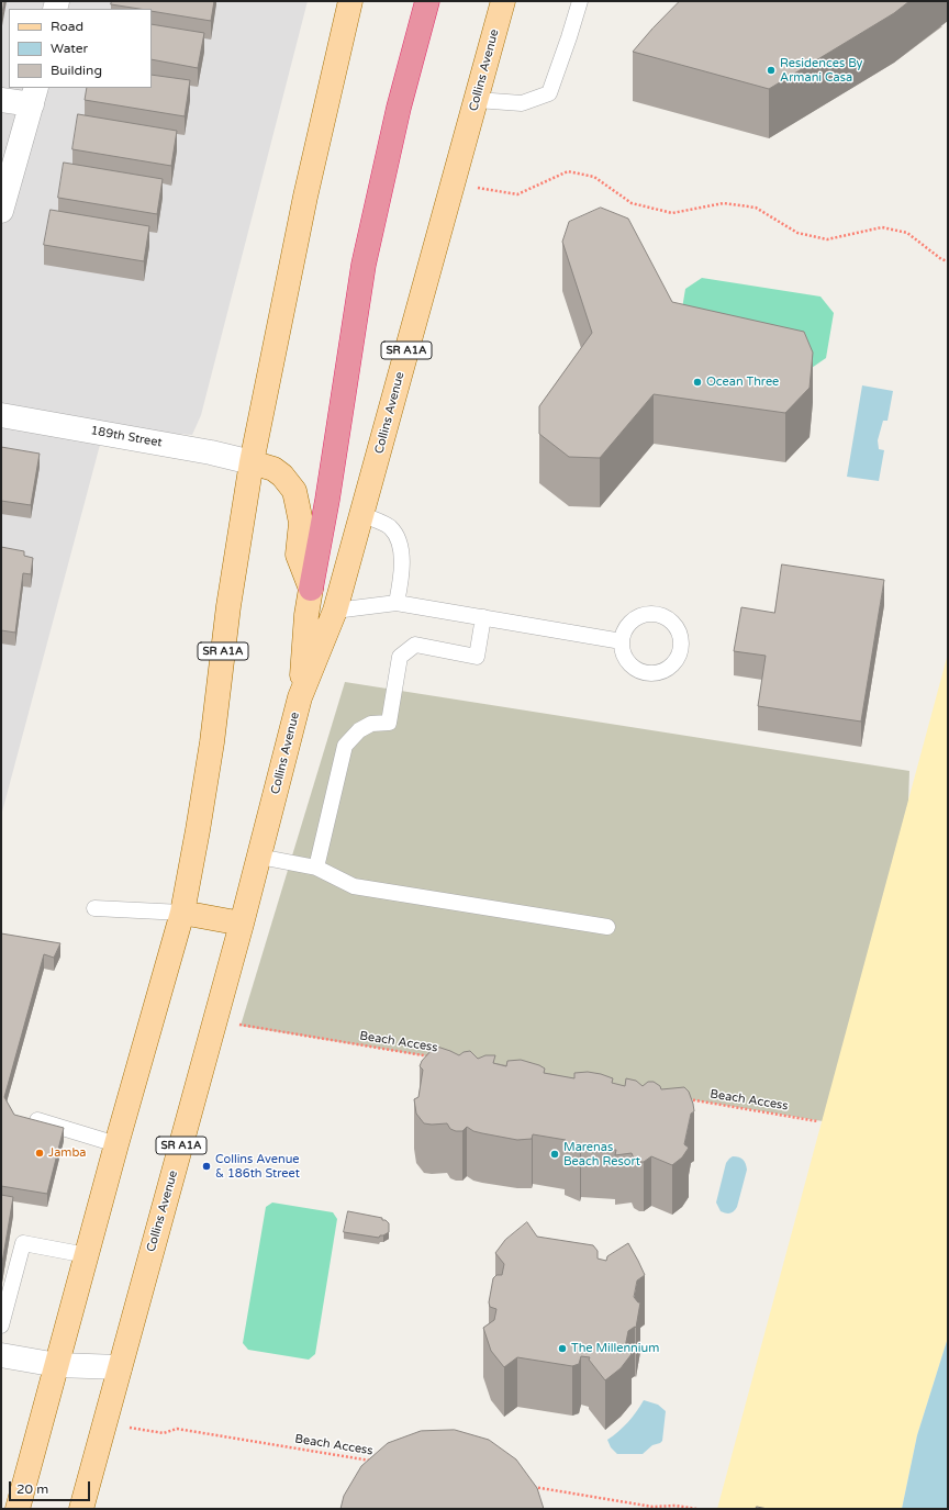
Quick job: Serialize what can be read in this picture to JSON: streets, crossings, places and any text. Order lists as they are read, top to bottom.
{
  "streets": {
    "main road": ["Collins Avenue", "SR A1A"],
    "street": ["189th Street"],
    "path": ["Beach Access"]
  },
  "crossings": [
    ["SR A1A", "189th Street"]
  ],
  "places": [
    "Residences By Armani Casa",
    "Ocean Three",
    "Jamba",
    "Marenas Beach Resort",
    "Collins Avenue & 186th Street",
    "The Millennium"
  ],
  "legend": ["Road", "Water", "Building"],
  "scale_bar": "20 m"
}
